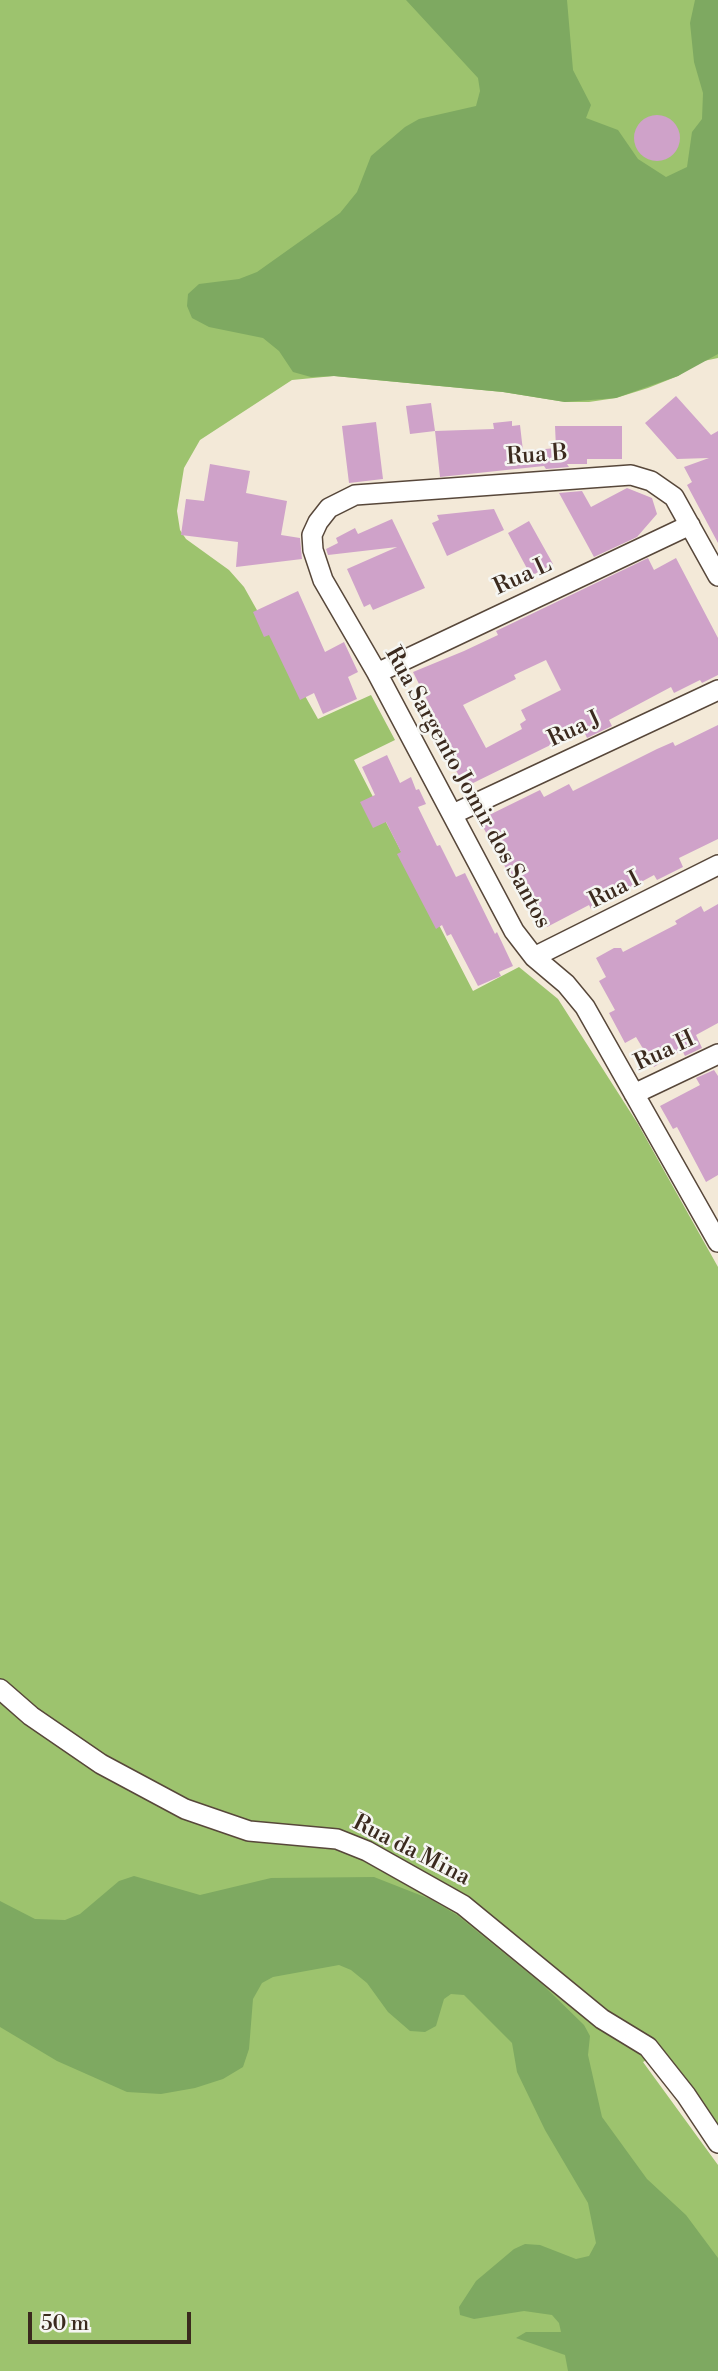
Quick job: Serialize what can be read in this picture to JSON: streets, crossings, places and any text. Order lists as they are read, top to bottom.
{
  "streets": {
    "street": [
      "Rua B",
      "Rua L",
      "Rua J",
      "Rua Sargento Jomir dos Santos",
      "Rua I",
      "Rua H",
      "Rua da Mina"
    ]
  },
  "crossings": [
    ["Rua B", "Rua L"],
    ["Rua B", "Rua Sargento Jomir dos Santos"],
    ["Rua L", "Rua Sargento Jomir dos Santos"],
    ["Rua J", "Rua Sargento Jomir dos Santos"],
    ["Rua Sargento Jomir dos Santos", "Rua I"],
    ["Rua Sargento Jomir dos Santos", "Rua H"]
  ],
  "scale_bar": "50 m"
}
